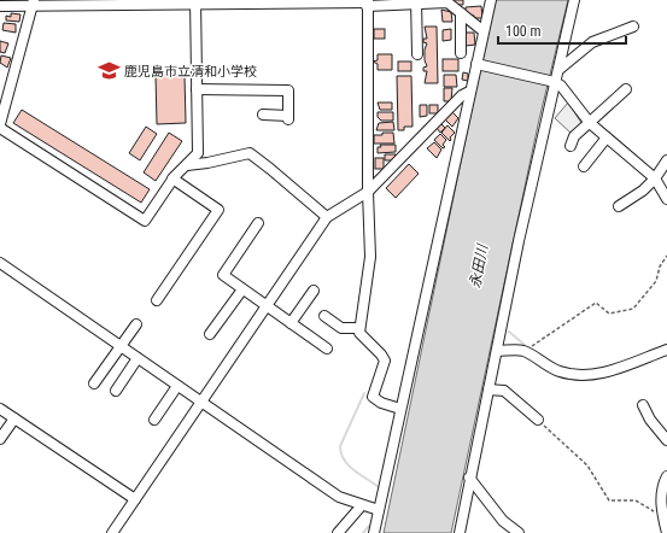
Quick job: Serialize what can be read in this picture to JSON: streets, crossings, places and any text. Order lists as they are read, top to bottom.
{
  "water": ["永田川"],
  "places": {
    "school or university": ["鹿児島市立清和小学校"]
  },
  "scale_bar": "100 m"
}
